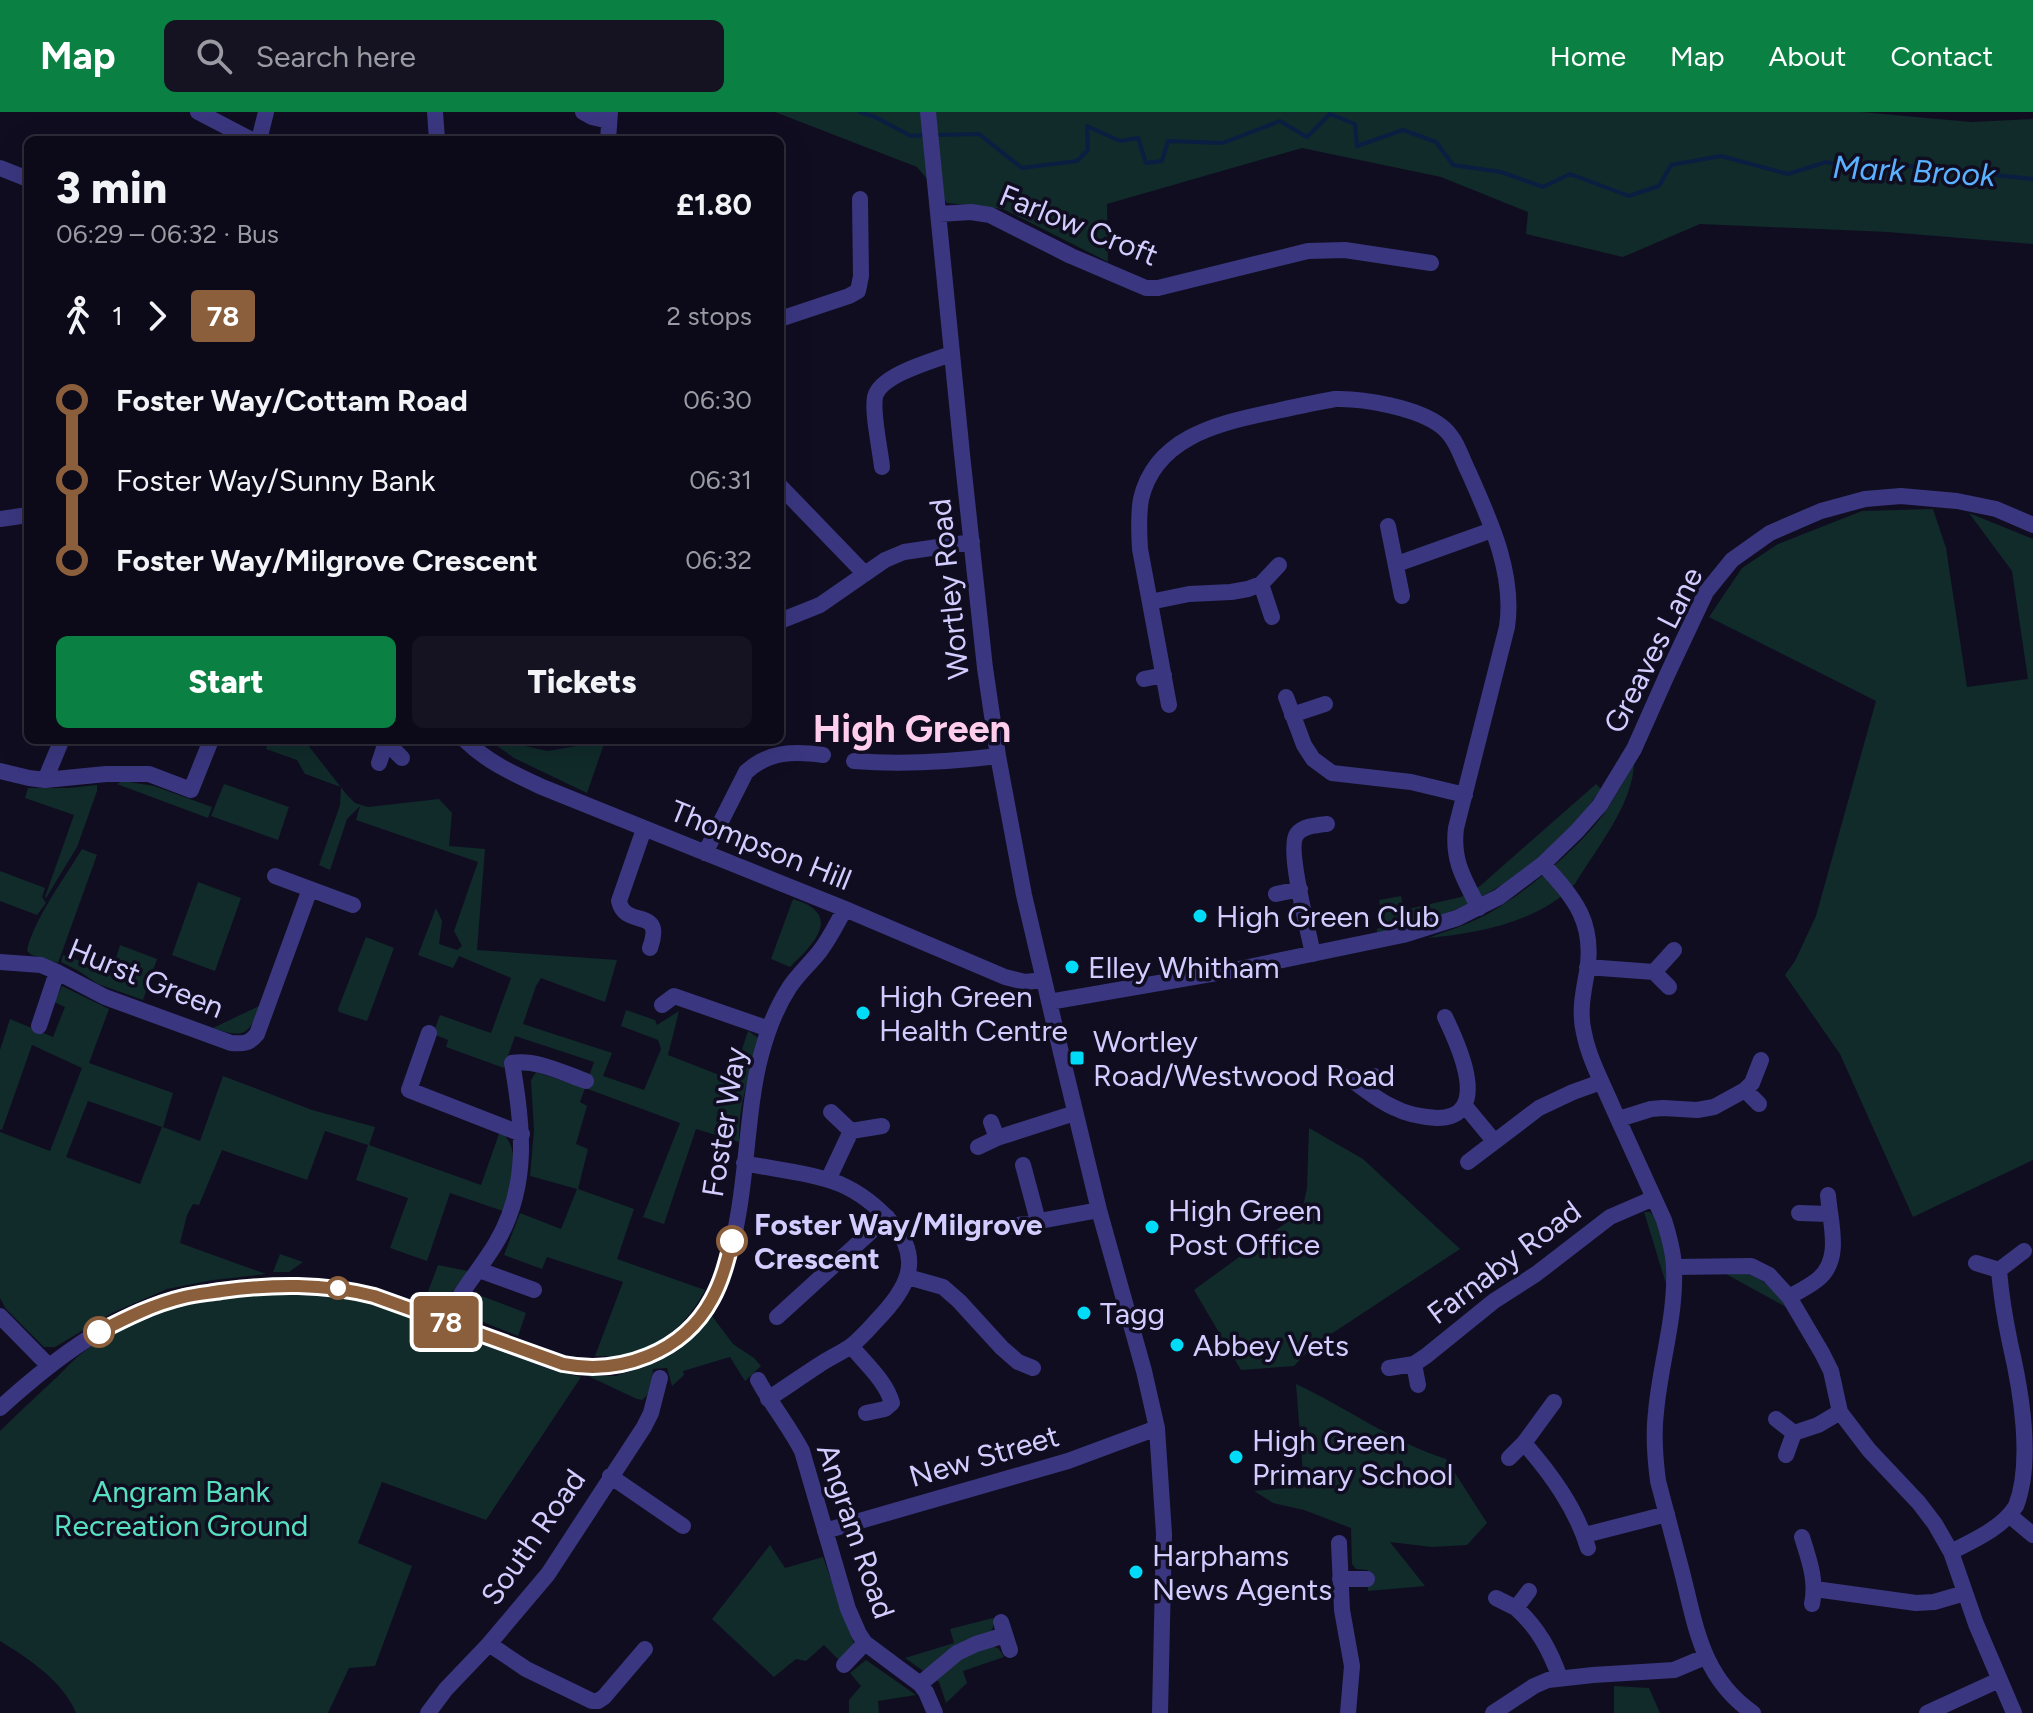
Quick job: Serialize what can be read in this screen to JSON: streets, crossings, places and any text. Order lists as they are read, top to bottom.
{
  "streets": {
    "street": [
      "Farlow Croft",
      "Wortley Road",
      "Greaves Lane",
      "Thompson Hill",
      "Hurst Green",
      "Foster Way",
      "Farnaby Road",
      "New Street",
      "Angram Road",
      "South Road"
    ]
  },
  "crossings": [
    ["Farlow Croft", "Wortley Road"],
    ["Wortley Road", "Greaves Lane"],
    ["Wortley Road", "Thompson Hill"],
    ["Wortley Road", "New Street"],
    ["Thompson Hill", "Foster Way"],
    ["New Street", "Angram Road"]
  ],
  "districts": ["High Green"],
  "water": ["Mark Brook"],
  "parks": ["Angram Bank Recreation Ground"],
  "places": {
    "other": [
      "High Green Club",
      "Elley Whitham",
      "High Green Health Centre",
      "High Green Post Office",
      "Foster Way/Milgrove Crescent",
      "Tagg",
      "Abbey Vets",
      "High Green Primary School",
      "Harphams News Agents"
    ],
    "transit": ["Wortley Road/Westwood Road"]
  },
  "lines": ["bus line 78"],
  "page": {
    "header": "Map",
    "search": "Search here",
    "nav": [
      "Home",
      "Map",
      "About",
      "Contact"
    ],
    "on_map": "78",
    "heading": ["3 min", "06:29 – 06:32 · Bus", "£1.80"],
    "legs": ["1", "78", "2 stops"],
    "list": [
      {
        "name": "Foster Way/Cottam Road",
        "value": "06:30"
      },
      {
        "name": "Foster Way/Sunny Bank",
        "value": "06:31"
      },
      {
        "name": "Foster Way/Milgrove Crescent",
        "value": "06:32"
      }
    ],
    "buttons": ["Start", "Tickets"]
  }
}
